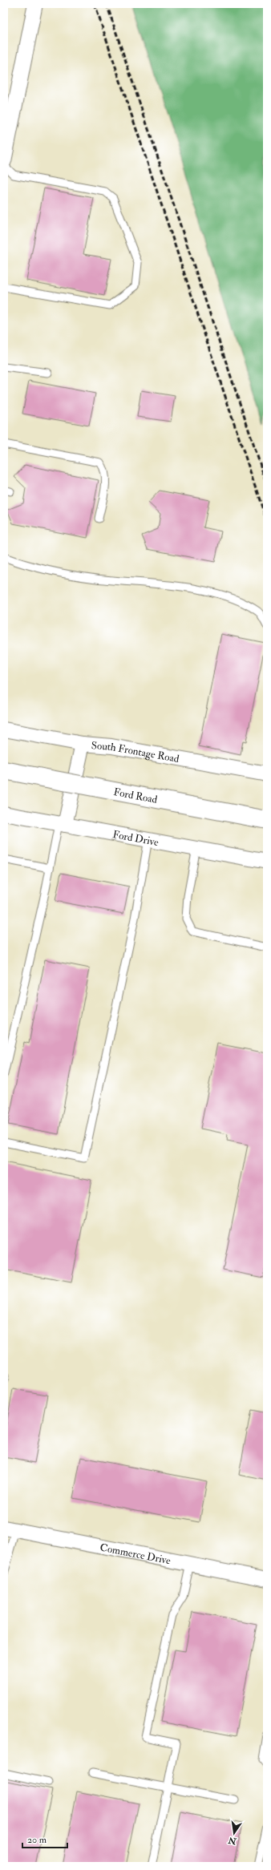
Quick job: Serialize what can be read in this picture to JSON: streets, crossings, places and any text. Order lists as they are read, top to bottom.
{
  "streets": {
    "main road": ["Ford Road"],
    "street": ["South Frontage Road", "Ford Drive", "Commerce Drive"]
  },
  "scale_bar": "20 m",
  "north": "bottom"
}
